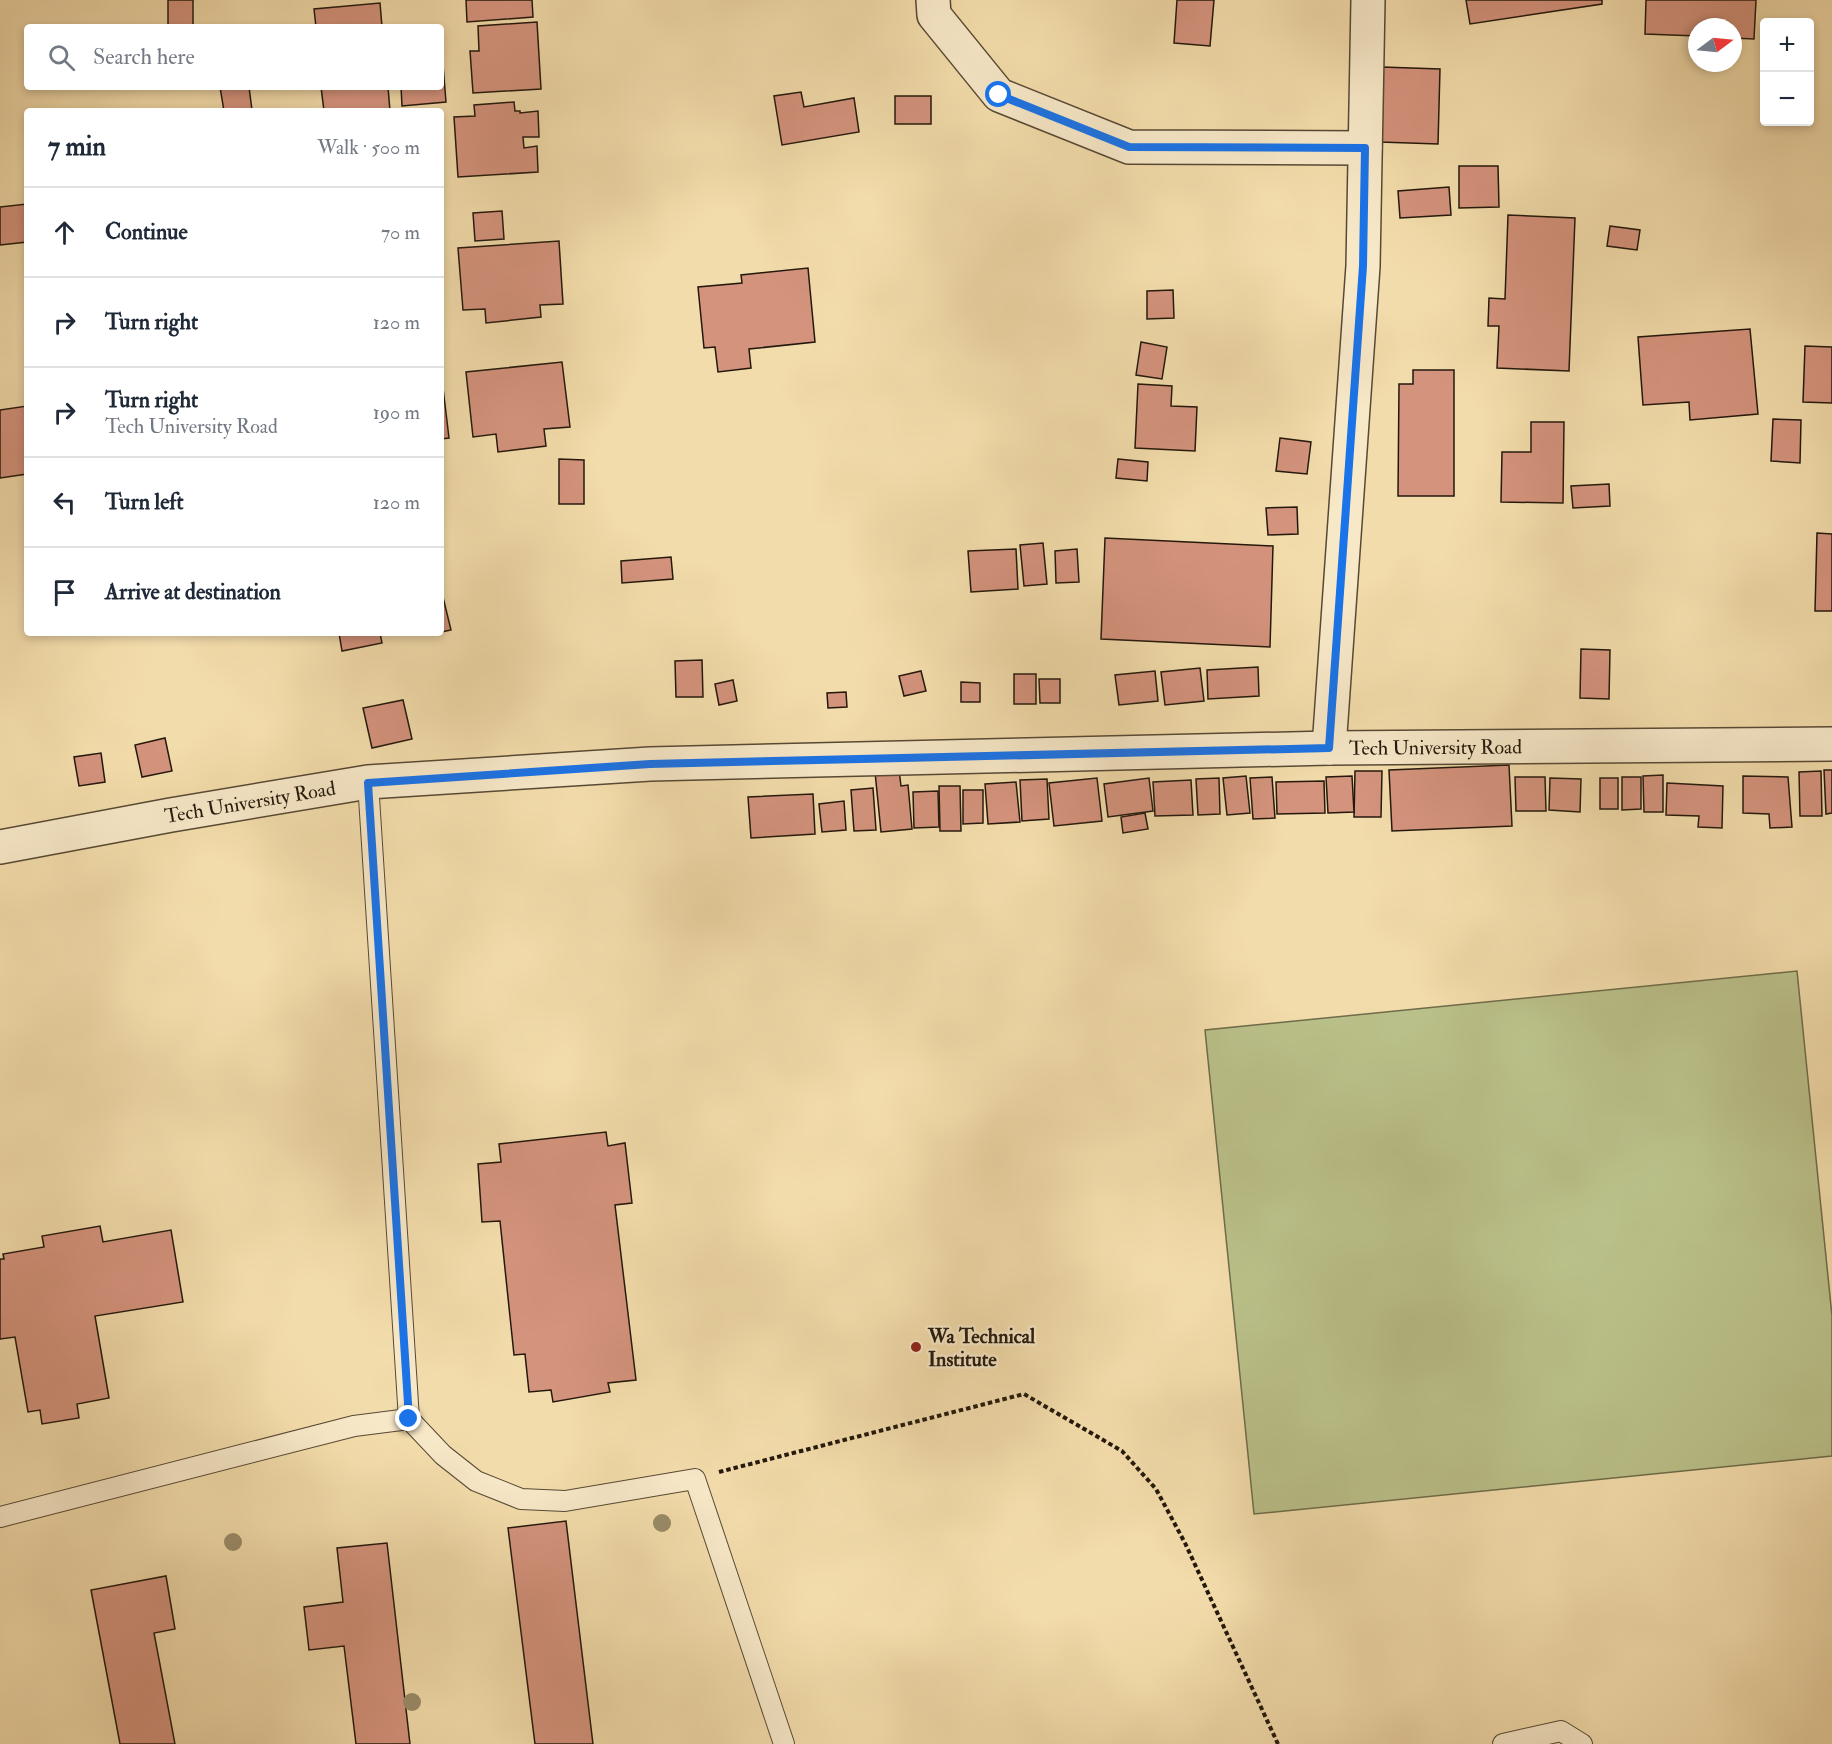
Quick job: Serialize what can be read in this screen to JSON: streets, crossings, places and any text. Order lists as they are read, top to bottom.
{
  "streets": {
    "street": ["Tech University Road"]
  },
  "places": ["Wa Technical Institute"],
  "north": "right",
  "page": {
    "map_buttons": ["+", "−"],
    "search": "Search here",
    "heading": ["7 min", "Walk · 500 m"],
    "list": [
      ["Continue", "70 m"],
      ["Turn right", "120 m"],
      ["Turn right", "Tech University Road", "190 m"],
      ["Turn left", "120 m"],
      "Arrive at destination"
    ]
  }
}
